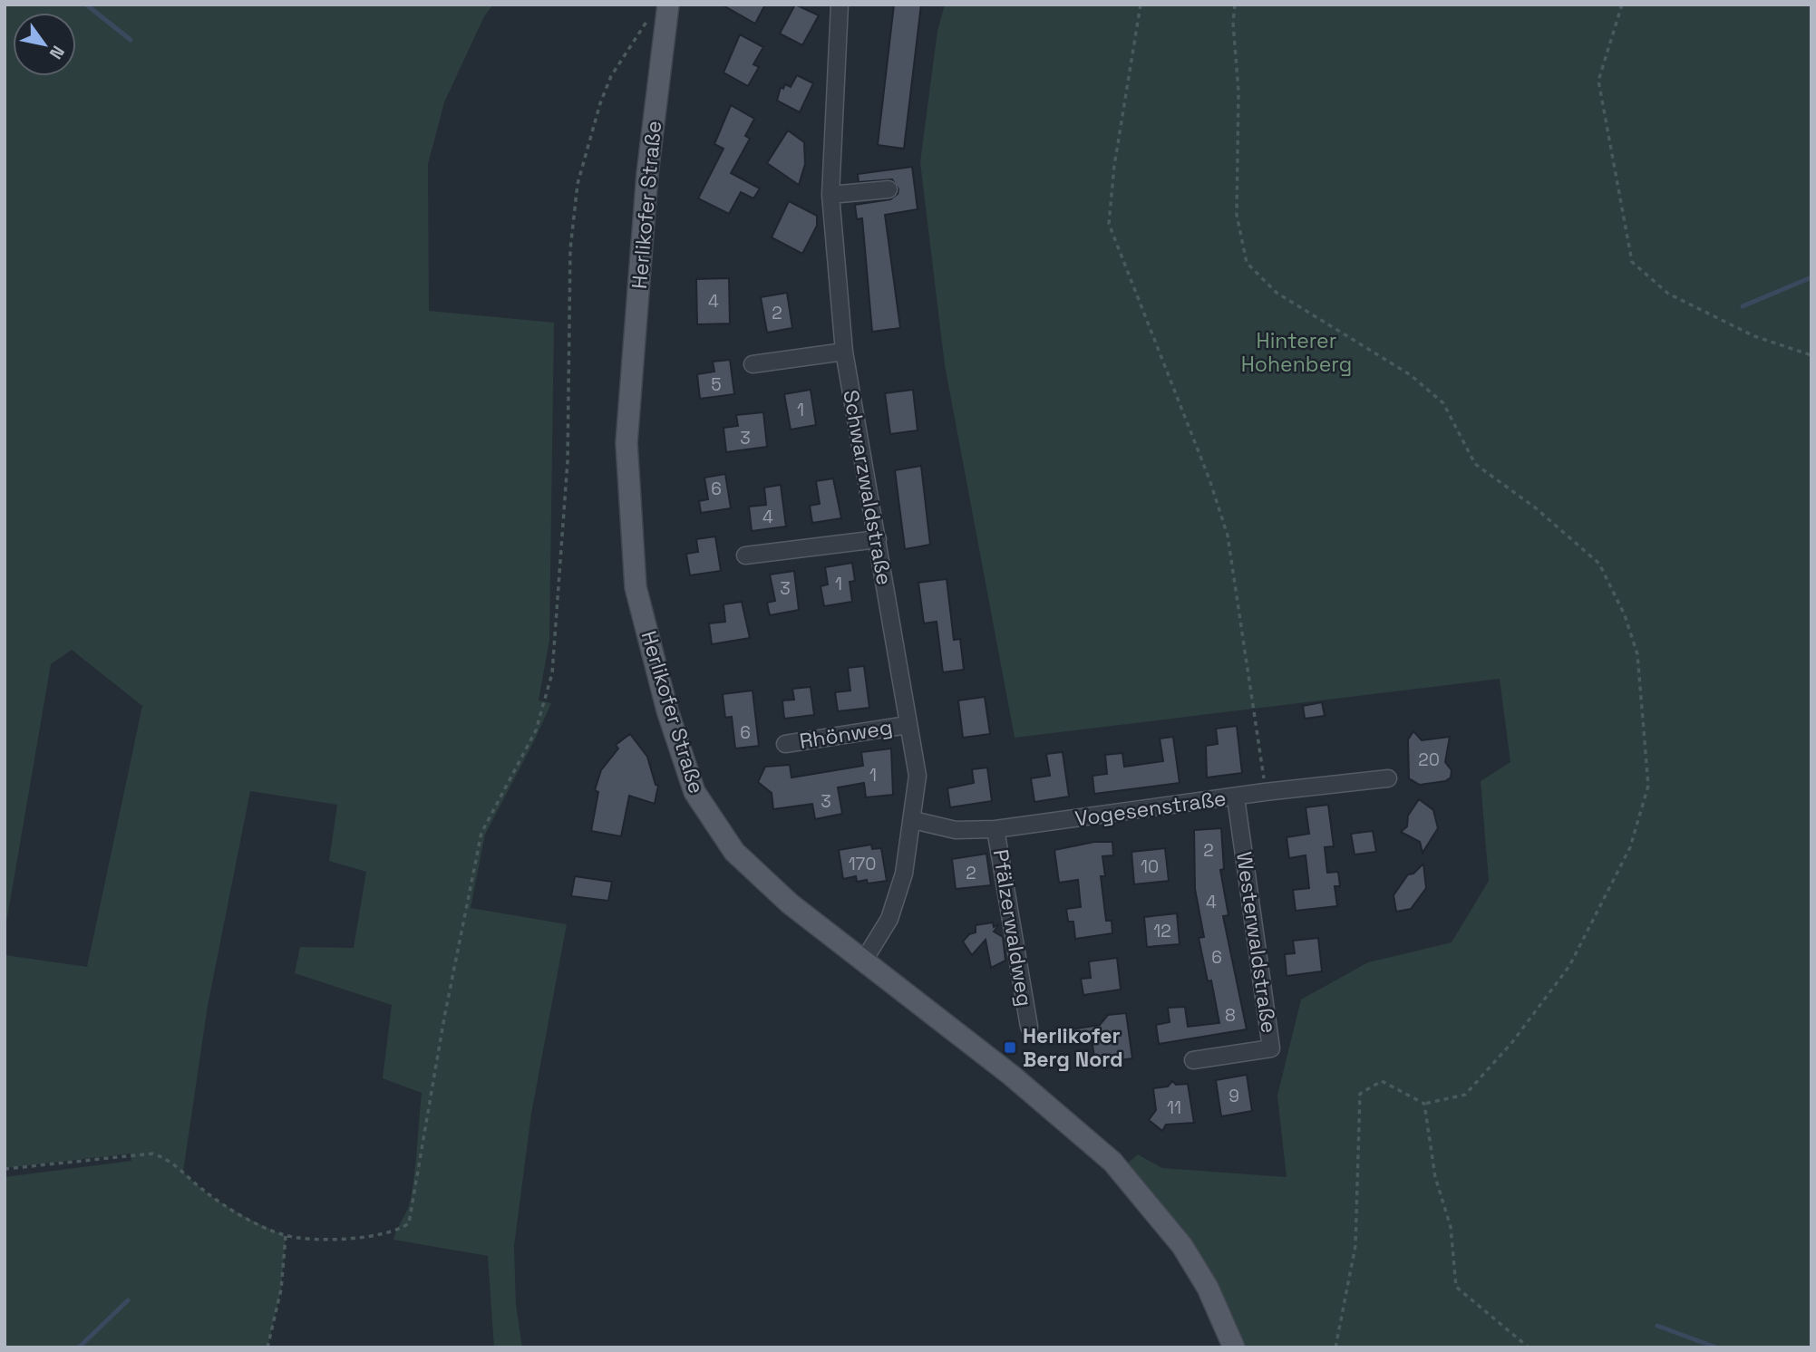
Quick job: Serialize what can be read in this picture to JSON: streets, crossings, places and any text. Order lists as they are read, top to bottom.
{
  "streets": {
    "main road": ["Herlikofer Straße"],
    "street": [
      "Schwarzwaldstraße",
      "Rhönweg",
      "Vogesenstraße",
      "Pfälzerwaldweg",
      "Westerwaldstraße"
    ]
  },
  "crossings": [
    ["Herlikofer Straße", "Schwarzwaldstraße"],
    ["Schwarzwaldstraße", "Rhönweg"],
    ["Schwarzwaldstraße", "Vogesenstraße"],
    ["Vogesenstraße", "Pfälzerwaldweg"],
    ["Vogesenstraße", "Westerwaldstraße"]
  ],
  "parks": ["Hinterer Hohenberg"],
  "places": {
    "transit": ["Herlikofer Berg Nord"]
  },
  "house_numbers": [
    "4",
    "2",
    "5",
    "1",
    "3",
    "6",
    "4",
    "1",
    "3",
    "6",
    "20",
    "1",
    "3",
    "2",
    "170",
    "10",
    "2",
    "4",
    "12",
    "6",
    "8",
    "9",
    "11"
  ],
  "north": "bottom right"
}
